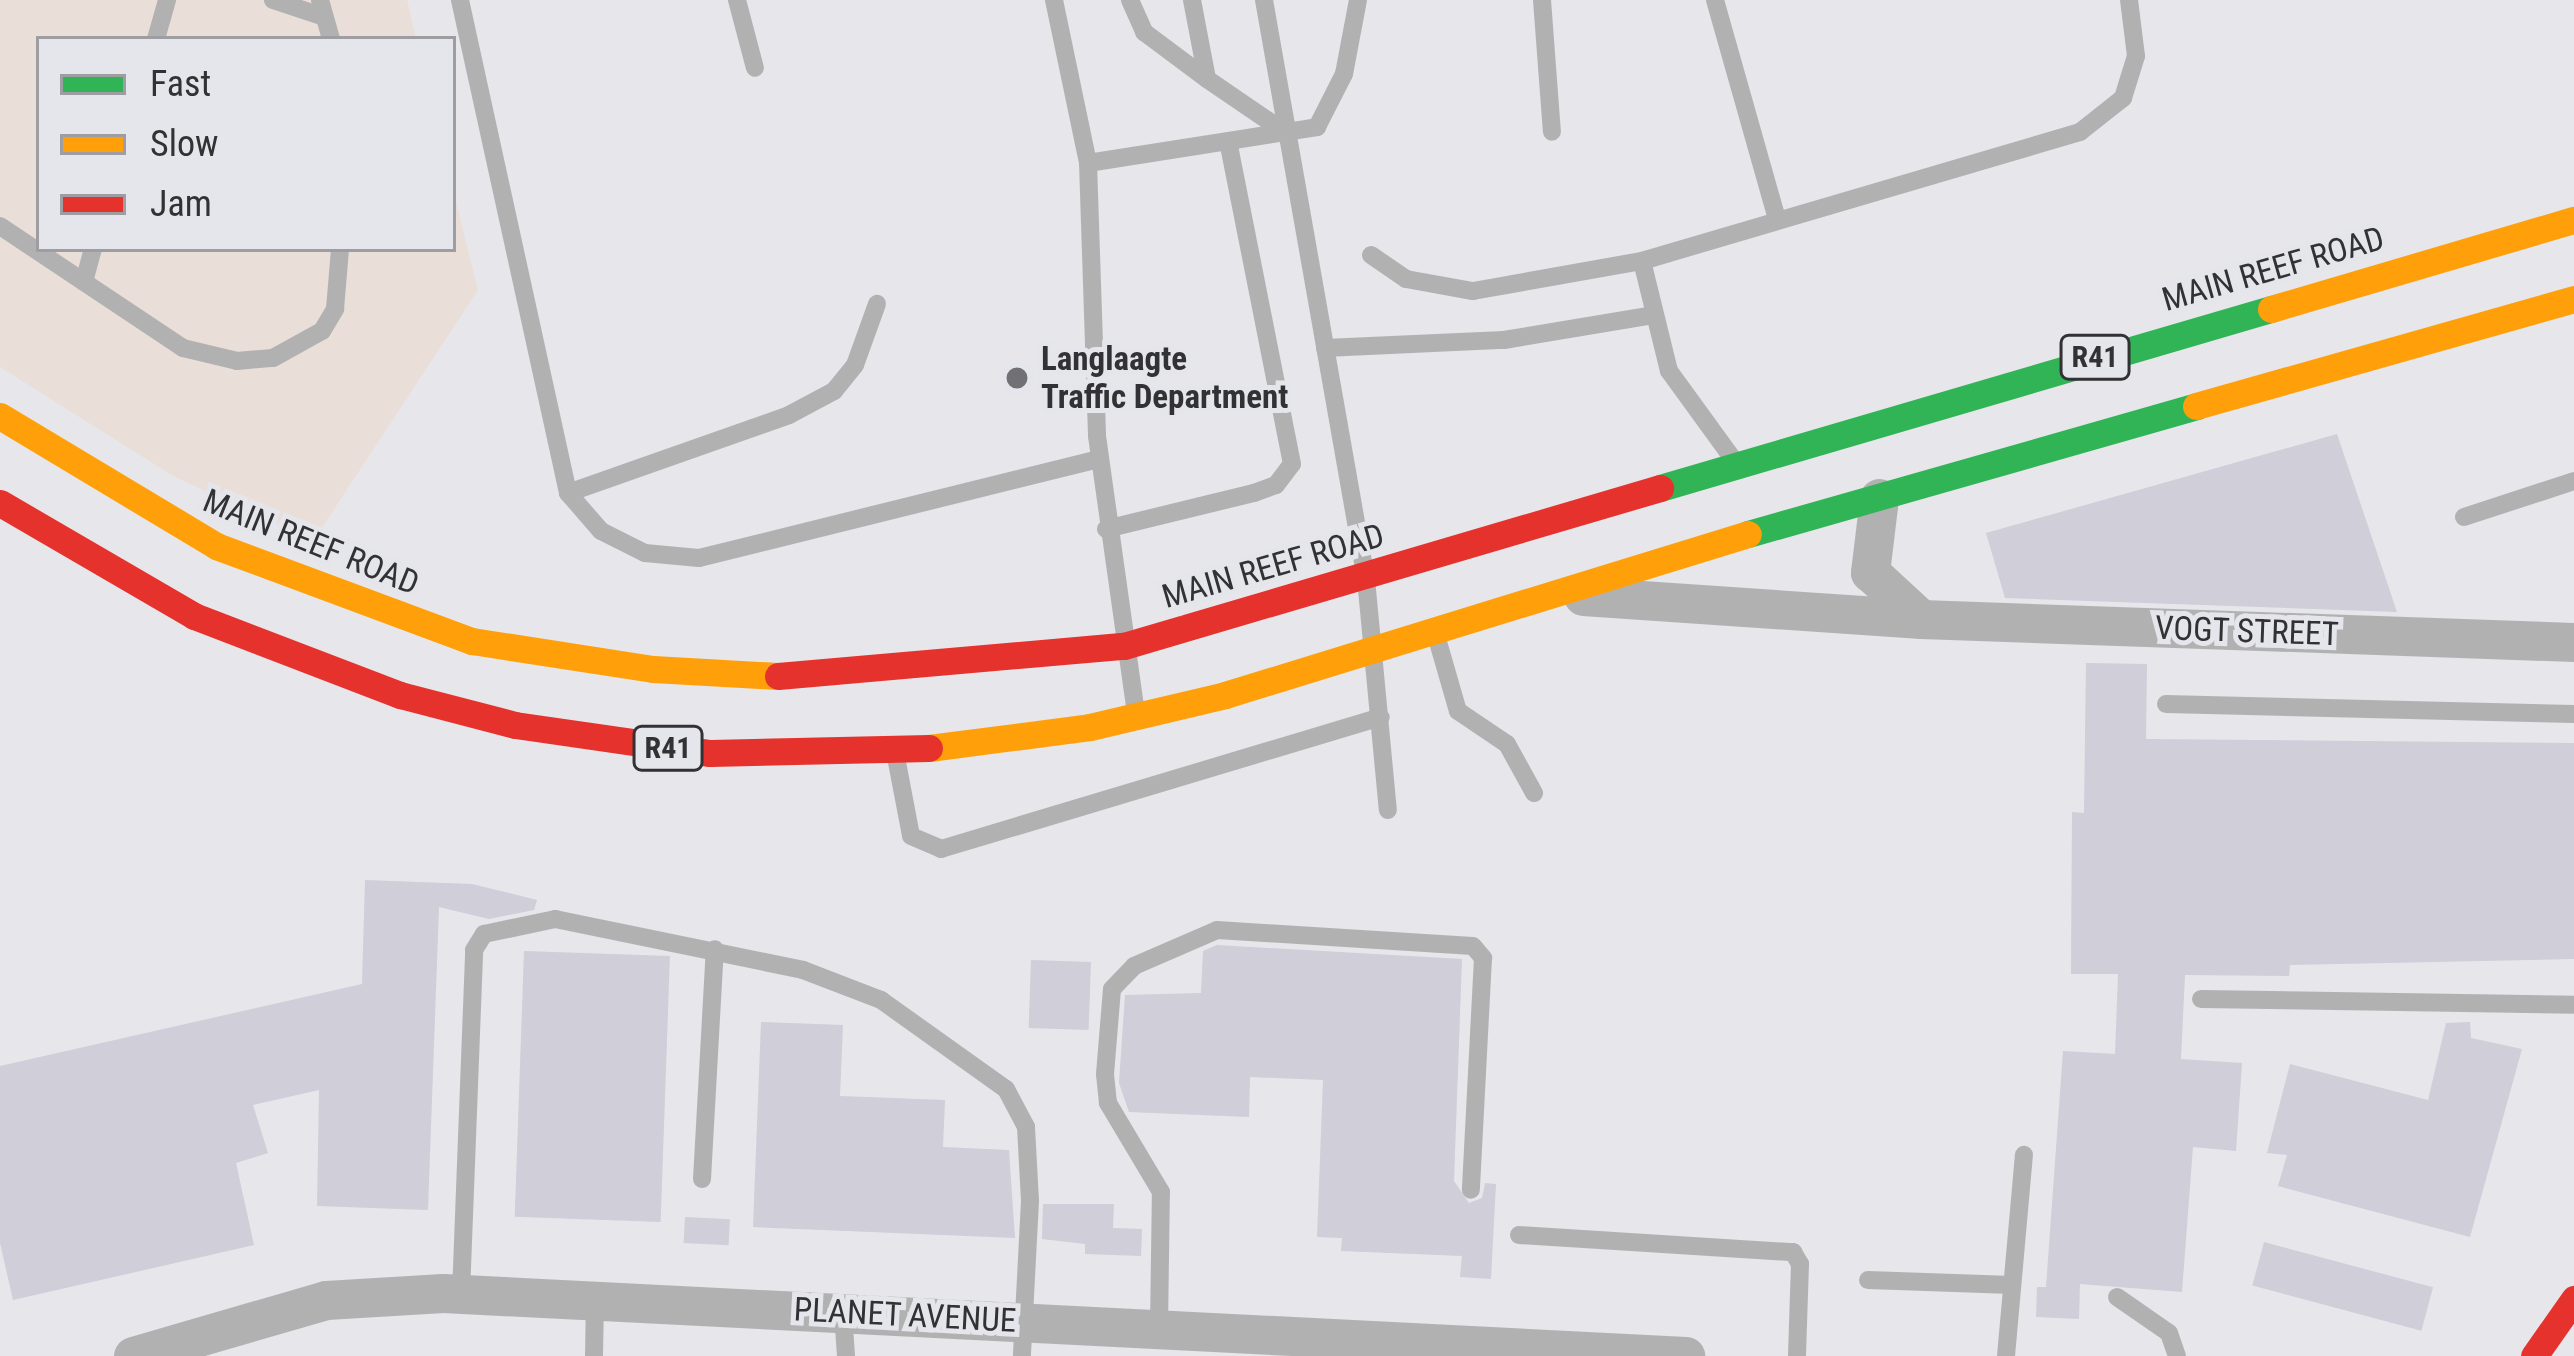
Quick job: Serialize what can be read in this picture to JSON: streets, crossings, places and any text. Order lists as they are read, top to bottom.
{
  "streets": {
    "main road": ["MAIN REEF ROAD", "R41"],
    "street": ["VOGT STREET", "PLANET AVENUE"]
  },
  "crossings": [
    ["MAIN REEF ROAD", "VOGT STREET"]
  ],
  "places": ["Langlaagte Traffic Department"],
  "legend": ["Fast", "Slow", "Jam"]
}
